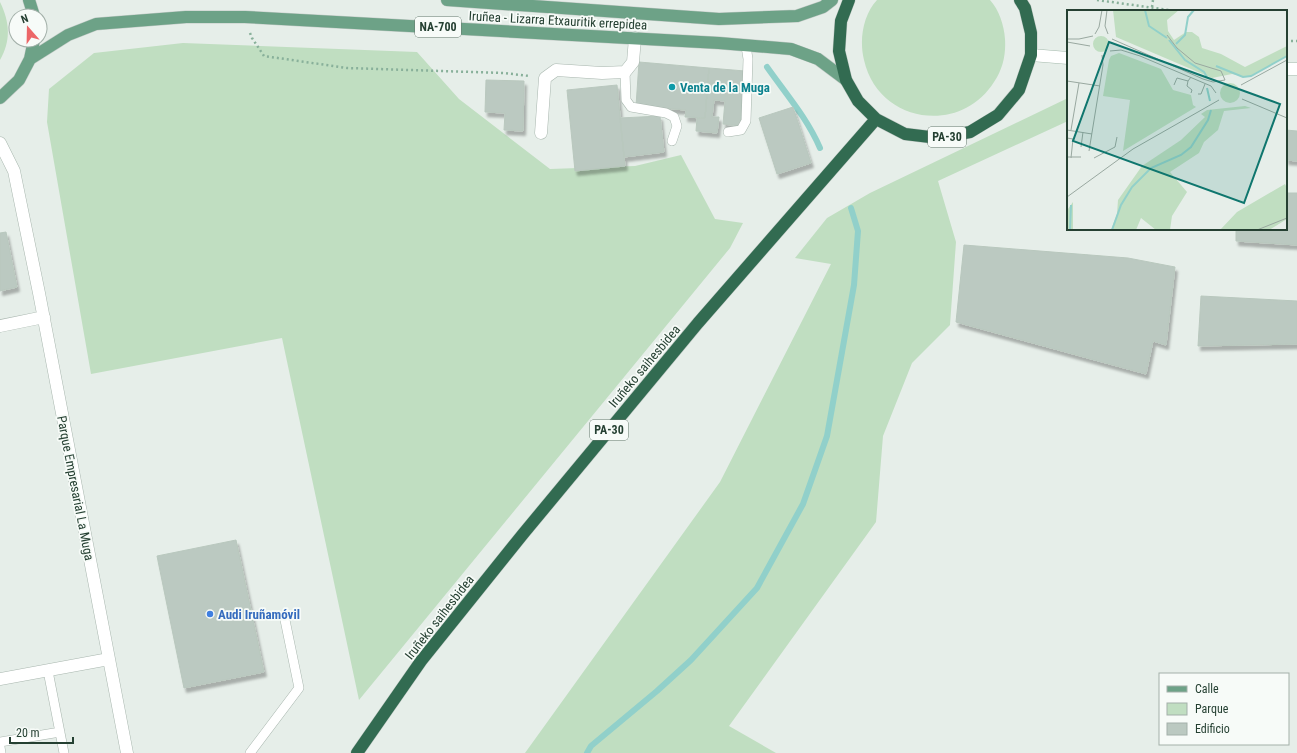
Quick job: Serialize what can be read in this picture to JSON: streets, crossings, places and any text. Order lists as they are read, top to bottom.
{
  "streets": {
    "highway": ["PA-30", "Iruñeko saihesbidea"],
    "main road": ["Iruñea - Lizarra Etxauritik errepidea", "NA-700"],
    "street": ["Parque Empresarial La Muga"]
  },
  "crossings": [
    ["Iruñea - Lizarra Etxauritik errepidea", "PA-30"],
    ["PA-30", "Iruñeko saihesbidea"]
  ],
  "places": ["Venta de la Muga", "Audi Iruñamóvil"],
  "legend": ["Calle", "Parque", "Edificio"],
  "scale_bar": "20 m",
  "north": "top"
}
